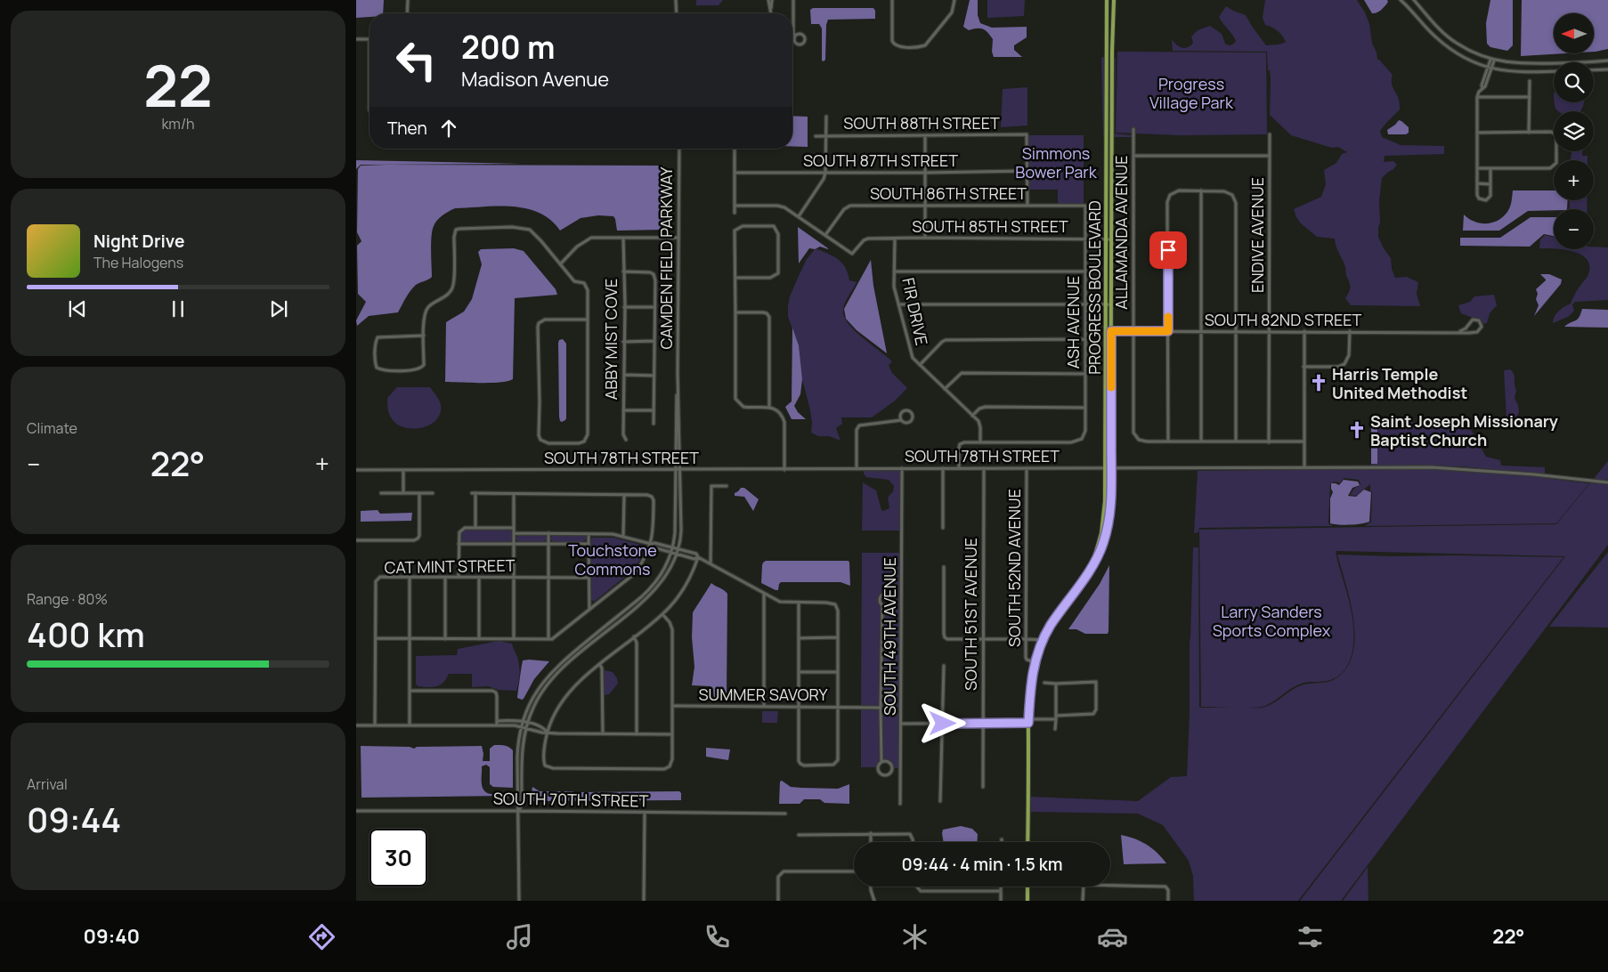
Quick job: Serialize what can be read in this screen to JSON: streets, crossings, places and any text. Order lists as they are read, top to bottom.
{
  "streets": {
    "main road": ["PROGRESS BOULEVARD"],
    "street": [
      "SOUTH 88TH STREET",
      "SOUTH 87TH STREET",
      "SOUTH 86TH STREET",
      "SOUTH 85TH STREET",
      "ALLAMANDA AVENUE",
      "ENDIVE AVENUE",
      "CAMDEN FIELD PARKWAY",
      "FIR DRIVE",
      "SOUTH 82ND STREET",
      "ASH AVENUE",
      "ABBY MIST COVE",
      "SOUTH 78TH STREET",
      "CAT MINT STREET",
      "SOUTH 52ND AVENUE",
      "SOUTH 51ST AVENUE",
      "SOUTH 49TH AVENUE",
      "SUMMER SAVORY",
      "SOUTH 70TH STREET"
    ]
  },
  "crossings": [
    ["SOUTH 88TH STREET", "SOUTH 87TH STREET"],
    ["SOUTH 86TH STREET", "SOUTH 85TH STREET"],
    ["SOUTH 86TH STREET", "ASH AVENUE"],
    ["SOUTH 85TH STREET", "PROGRESS BOULEVARD"],
    ["SOUTH 85TH STREET", "FIR DRIVE"],
    ["SOUTH 85TH STREET", "ASH AVENUE"],
    ["ALLAMANDA AVENUE", "SOUTH 82ND STREET"],
    ["ENDIVE AVENUE", "SOUTH 82ND STREET"],
    ["CAMDEN FIELD PARKWAY", "SOUTH 78TH STREET"],
    ["CAMDEN FIELD PARKWAY", "SOUTH 70TH STREET"],
    ["PROGRESS BOULEVARD", "SOUTH 82ND STREET"],
    ["PROGRESS BOULEVARD", "SOUTH 78TH STREET"],
    ["FIR DRIVE", "ASH AVENUE"],
    ["SOUTH 78TH STREET", "SOUTH 52ND AVENUE"],
    ["SOUTH 78TH STREET", "SOUTH 51ST AVENUE"],
    ["SOUTH 78TH STREET", "SOUTH 49TH AVENUE"]
  ],
  "parks": [
    "Progress Village Park",
    "Simmons Bower Park",
    "Touchstone Commons",
    "Larry Sanders Sports Complex"
  ],
  "places": {
    "church": ["Harris Temple United Methodist", "Saint Joseph Missionary Baptist Church"]
  },
  "north": "left",
  "page": {
    "tile": [
      ["22", "km/h"],
      "Climate",
      ["Range · 80%", "400 km"],
      ["Arrival", "09:44"]
    ],
    "map_buttons": ["+", "−"],
    "turn": ["200 m", "Madison Avenue"],
    "then": "Then",
    "song": ["Night Drive", "The Halogens"],
    "heat": ["−", "22°", "+"],
    "limit": "30",
    "trip": "09:44 · 4 min · 1.5 km",
    "tabs": ["09:40", "22°"]
  }
}
